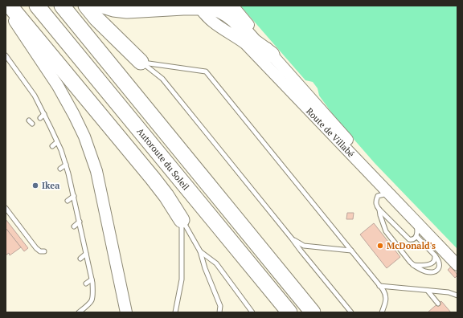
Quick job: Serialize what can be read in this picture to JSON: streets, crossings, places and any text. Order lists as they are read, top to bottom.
{
  "streets": {
    "highway": ["Autoroute du Soleil"],
    "main road": ["Route de Villabé"]
  },
  "places": ["Ikea", "McDonald's"]
}
